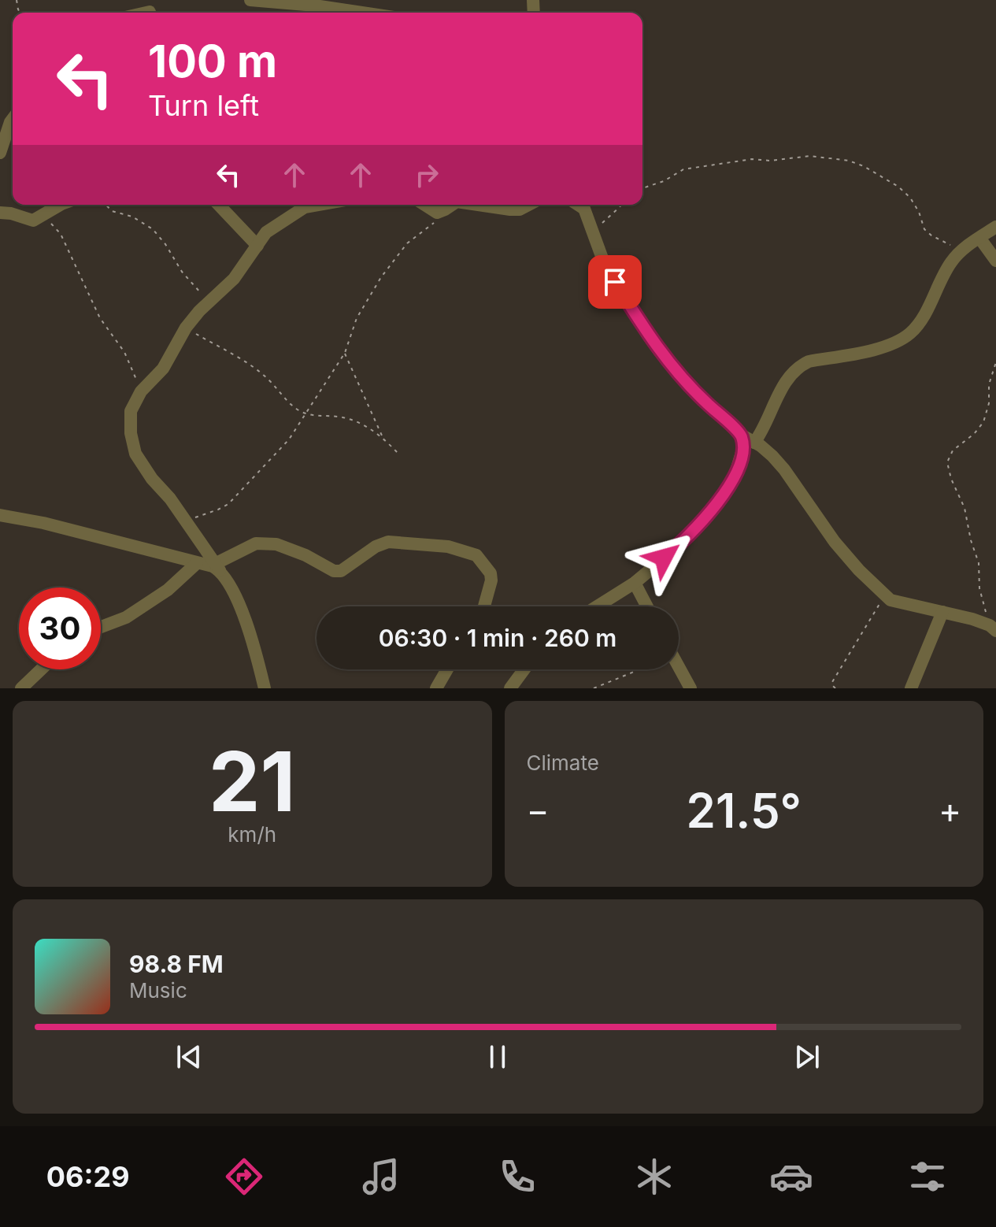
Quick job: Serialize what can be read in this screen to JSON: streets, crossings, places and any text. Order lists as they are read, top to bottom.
{
  "page": {
    "turn": ["100 m", "Turn left"],
    "limit": "30",
    "trip": "06:30 · 1 min · 260 m",
    "tile": [
      ["21", "km/h"],
      "Climate"
    ],
    "heat": ["−", "21.5°", "+"],
    "song": ["98.8 FM", "Music"],
    "tabs": "06:29"
  }
}
